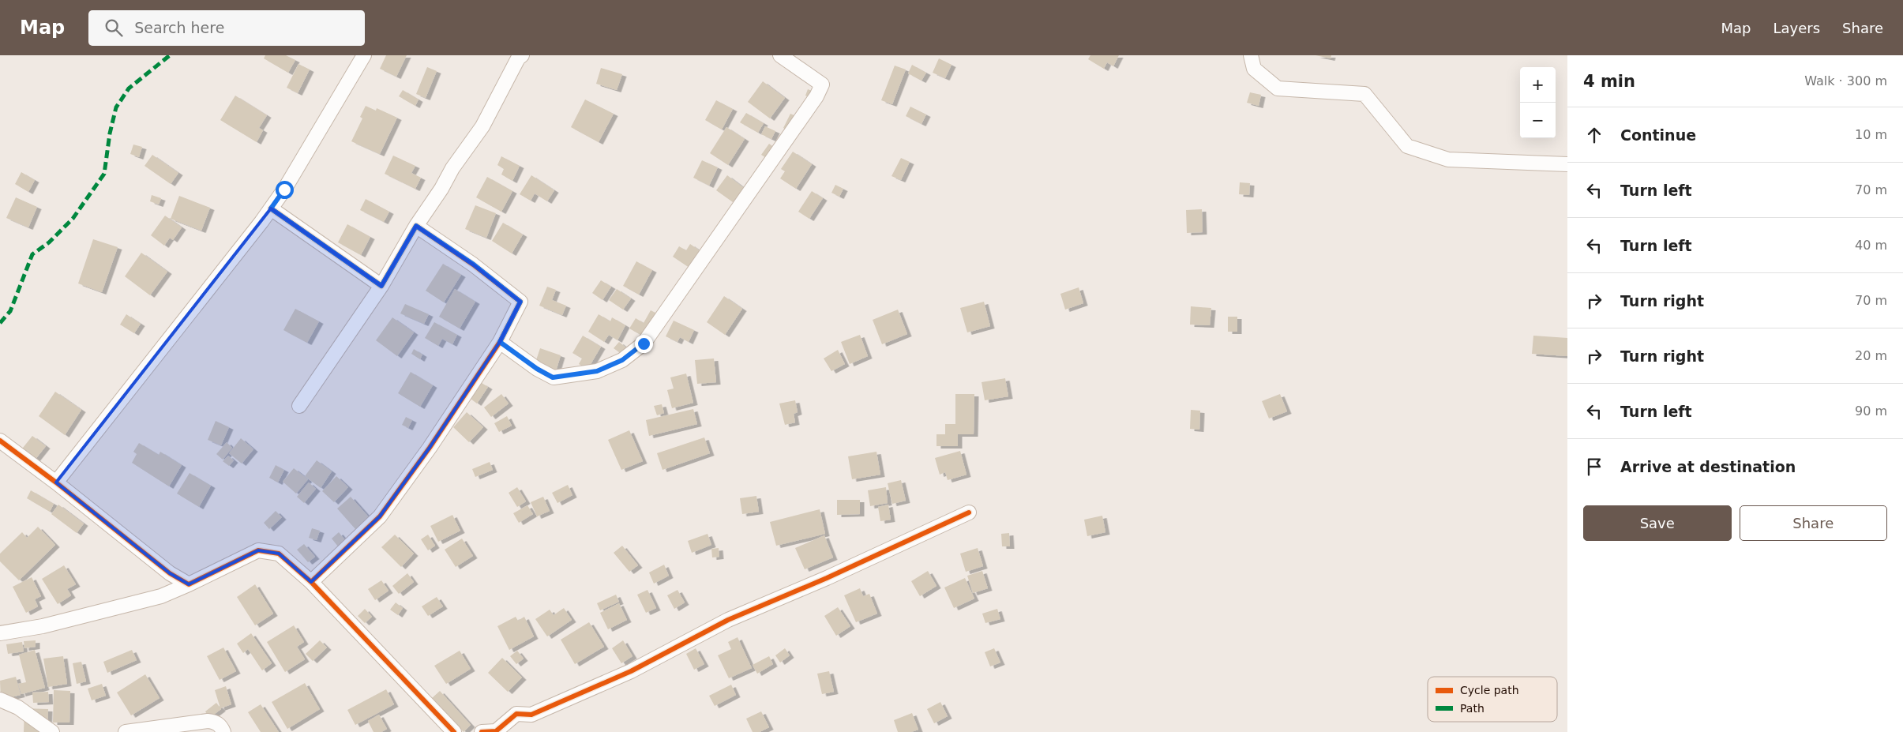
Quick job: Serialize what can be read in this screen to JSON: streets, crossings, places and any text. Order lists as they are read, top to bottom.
{
  "legend": ["Cycle path", "Path"],
  "page": {
    "header": "Map",
    "search": "Search here",
    "nav": ["Map", "Layers", "Share"],
    "heading": ["4 min", "Walk · 300 m"],
    "map_buttons": ["+", "−"],
    "list": [
      ["Continue", "10 m"],
      ["Turn left", "70 m"],
      ["Turn left", "40 m"],
      ["Turn right", "70 m"],
      ["Turn right", "20 m"],
      ["Turn left", "90 m"],
      "Arrive at destination"
    ],
    "buttons": ["Save", "Share"]
  }
}
